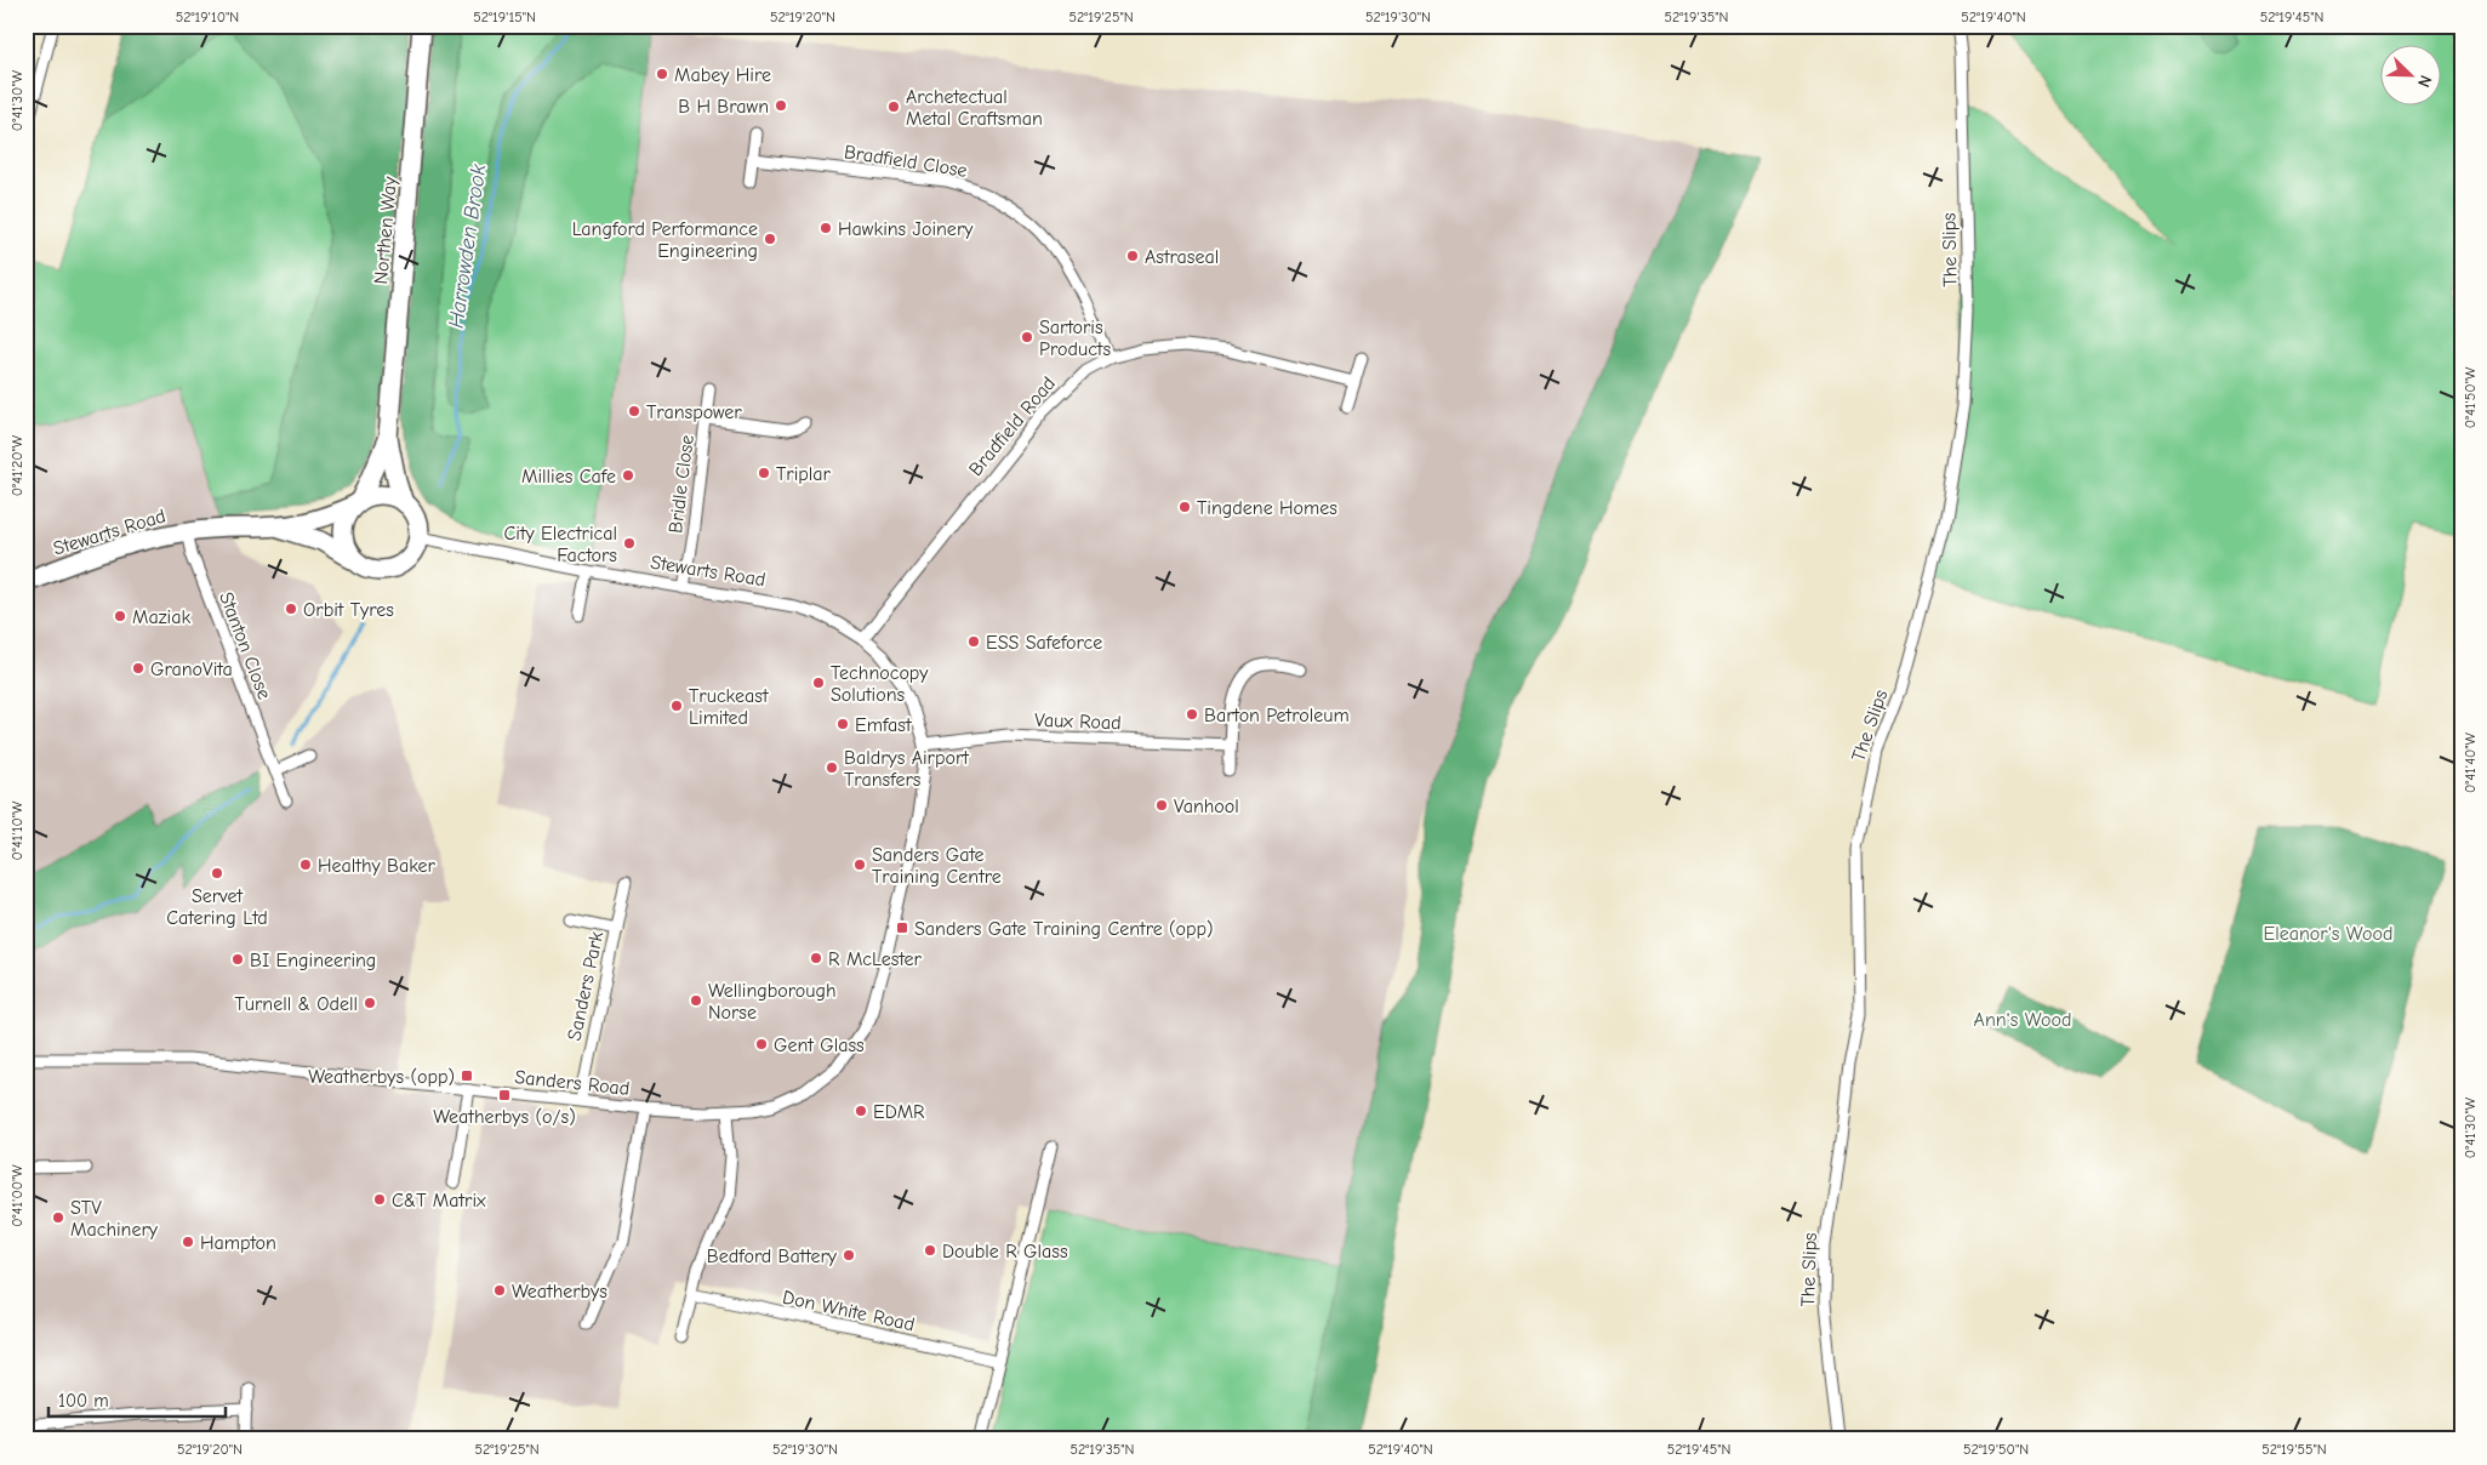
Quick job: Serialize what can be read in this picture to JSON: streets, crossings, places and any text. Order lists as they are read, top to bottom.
{
  "streets": {
    "main road": ["Northen Way", "Stewarts Road"],
    "street": [
      "Bradfield Close",
      "The Slips",
      "Bradfield Road",
      "Bridle Close",
      "Stanton Close",
      "Vaux Road",
      "Sanders Park",
      "Sanders Road",
      "Don White Road"
    ]
  },
  "crossings": [
    ["Bradfield Close", "Bradfield Road"],
    ["Northen Way", "Stewarts Road"],
    ["Bradfield Road", "Stewarts Road"],
    ["Bridle Close", "Stewarts Road"],
    ["Stewarts Road", "Stanton Close"],
    ["Stewarts Road", "Vaux Road"],
    ["Stewarts Road", "Sanders Road"],
    ["Vaux Road", "Sanders Road"],
    ["Sanders Park", "Sanders Road"]
  ],
  "water": ["Harrowden Brook"],
  "parks": ["Eleanor's Wood", "Ann's Wood"],
  "places": {
    "other": [
      "Mabey Hire",
      "B H Brawn",
      "Archetectual Metal Craftsman",
      "Hawkins Joinery",
      "Langford Performance Engineering",
      "Astraseal",
      "Sartoris Products",
      "Transpower",
      "Triplar",
      "Millies Cafe",
      "Tingdene Homes",
      "City Electrical Factors",
      "Orbit Tyres",
      "Maziak",
      "ESS Safeforce",
      "GranoVita",
      "Technocopy Solutions",
      "Truckeast Limited",
      "Barton Petroleum",
      "Emfast",
      "Baldrys Airport Transfers",
      "Vanhool",
      "Healthy Baker",
      "Sanders Gate Training Centre",
      "Servet Catering Ltd",
      "R McLester",
      "BI Engineering",
      "Wellingborough Norse",
      "Turnell & Odell",
      "Gent Glass",
      "EDMR",
      "C&T Matrix",
      "STV Machinery",
      "Hampton",
      "Double R Glass",
      "Bedford Battery",
      "Weatherbys"
    ],
    "transit": ["Sanders Gate Training Centre (opp)", "Weatherbys (opp)", "Weatherbys (o/s)"]
  },
  "scale_bar": "100 m",
  "north": "bottom right",
  "coordinates": [
    "52°19'10\"N",
    "52°19'15\"N",
    "52°19'20\"N",
    "52°19'25\"N",
    "52°19'30\"N",
    "52°19'35\"N",
    "52°19'40\"N",
    "52°19'45\"N",
    "0°41'30\"W",
    "0°41'50\"W",
    "0°41'20\"W",
    "0°41'40\"W",
    "0°41'10\"W",
    "0°41'00\"W",
    "52°19'50\"N",
    "52°19'55\"N"
  ]
}
